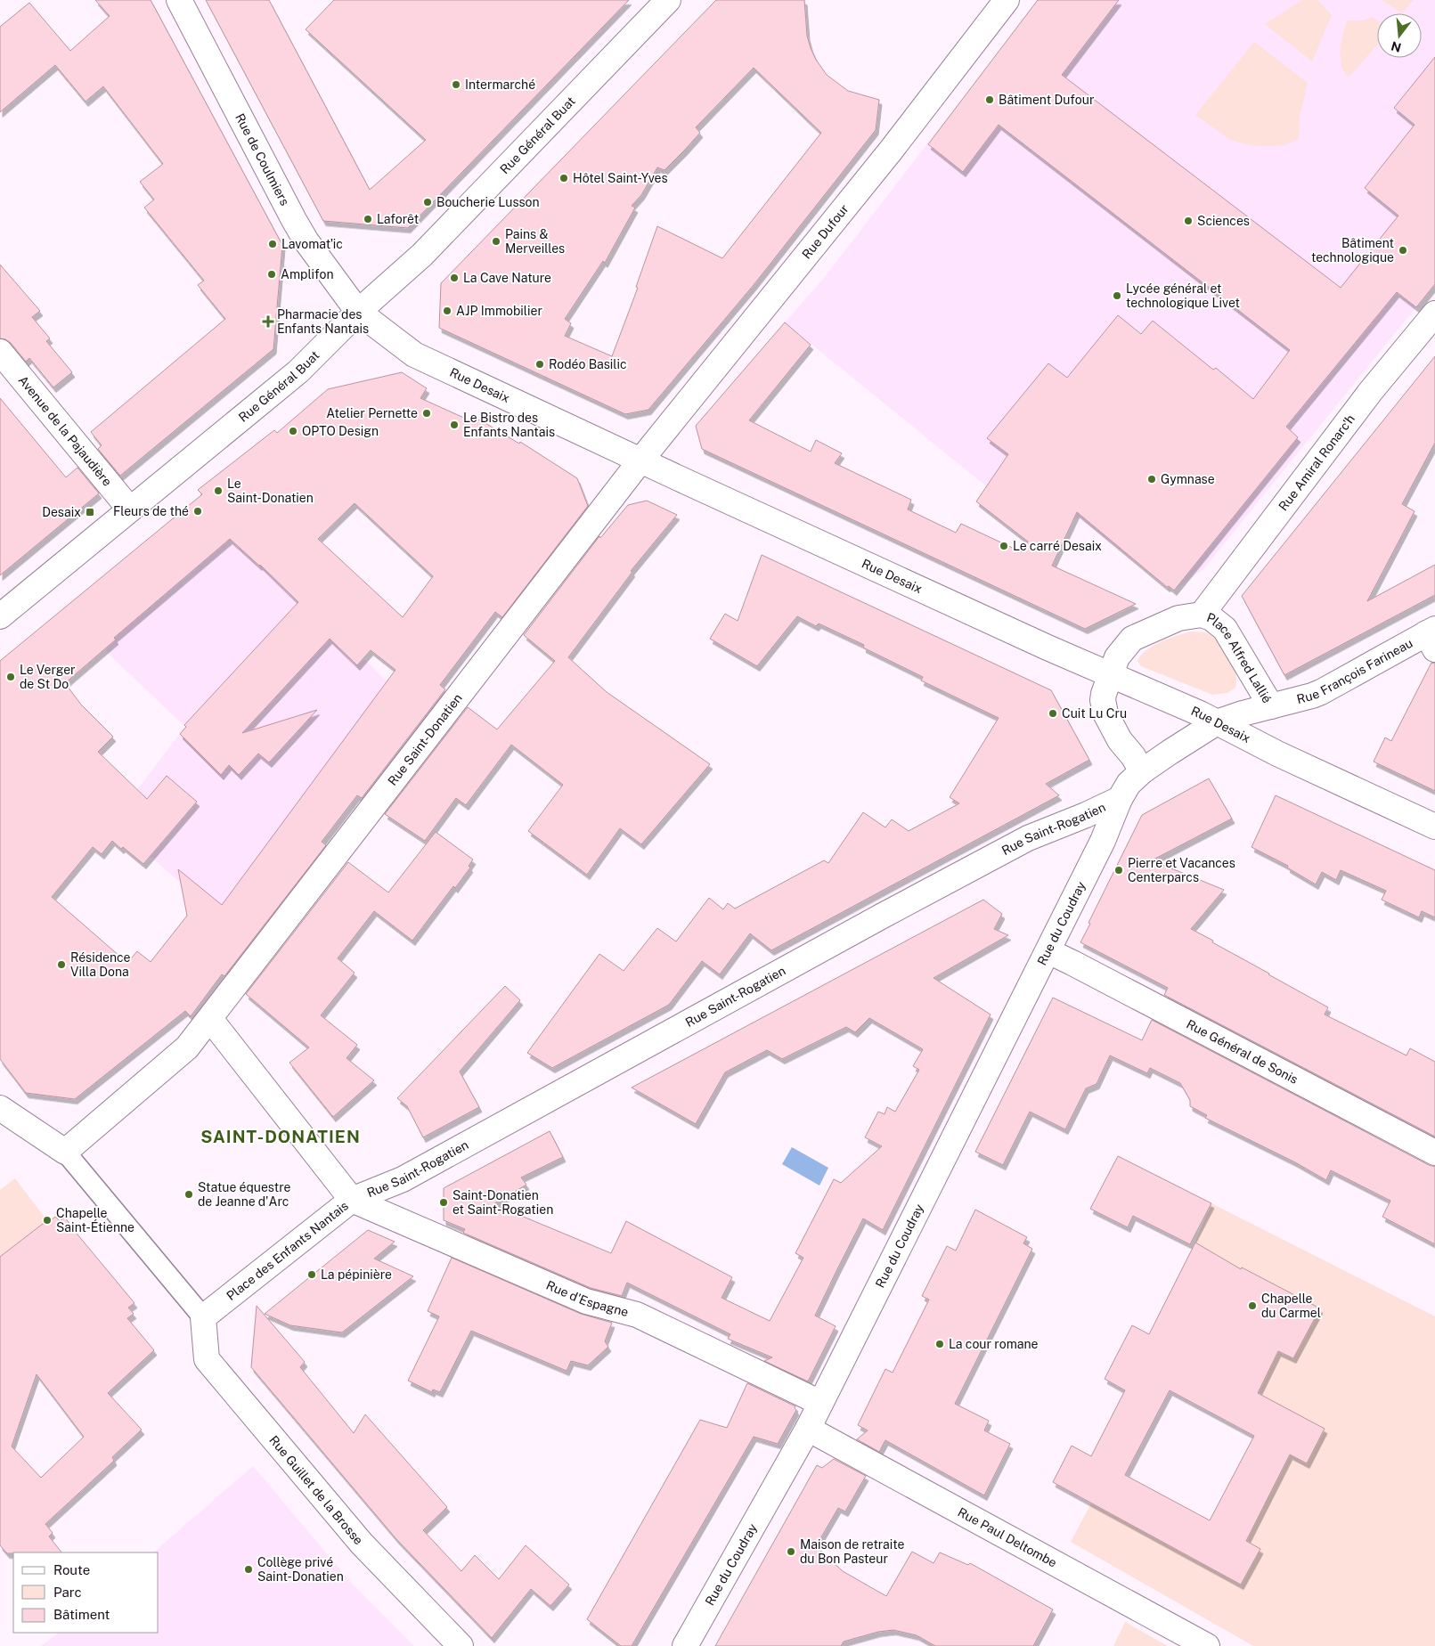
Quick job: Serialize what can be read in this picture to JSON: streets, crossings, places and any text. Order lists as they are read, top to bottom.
{
  "streets": {
    "street": [
      "Rue Général Buat",
      "Rue de Coulmiers",
      "Rue Dufour",
      "Rue Desaix",
      "Avenue de la Pajaudière",
      "Rue Amiral Ronarc'h",
      "Place Alfred Lallié",
      "Rue François Farineau",
      "Rue Saint-Donatien",
      "Rue Saint-Rogatien",
      "Rue du Coudray",
      "Rue Général de Sonis",
      "Place des Enfants Nantais",
      "Rue d'Espagne",
      "Rue Guillet de la Brosse",
      "Rue Paul Deltombe"
    ]
  },
  "crossings": [
    ["Rue Général Buat", "Rue de Coulmiers"],
    ["Rue Général Buat", "Rue Desaix"],
    ["Rue Général Buat", "Avenue de la Pajaudière"],
    ["Rue de Coulmiers", "Rue Desaix"],
    ["Rue Dufour", "Rue Desaix"],
    ["Rue Dufour", "Rue Saint-Donatien"],
    ["Rue Desaix", "Place Alfred Lallié"],
    ["Rue Desaix", "Rue Saint-Donatien"],
    ["Rue Amiral Ronarc'h", "Place Alfred Lallié"],
    ["Place Alfred Lallié", "Rue François Farineau"],
    ["Place Alfred Lallié", "Rue Saint-Rogatien"],
    ["Place Alfred Lallié", "Rue du Coudray"],
    ["Rue Saint-Donatien", "Place des Enfants Nantais"],
    ["Rue Saint-Rogatien", "Place des Enfants Nantais"],
    ["Rue Saint-Rogatien", "Rue d'Espagne"],
    ["Rue du Coudray", "Rue Général de Sonis"],
    ["Rue du Coudray", "Rue d'Espagne"],
    ["Rue du Coudray", "Rue Paul Deltombe"],
    ["Place des Enfants Nantais", "Rue d'Espagne"],
    ["Place des Enfants Nantais", "Rue Guillet de la Brosse"]
  ],
  "districts": ["SAINT-DONATIEN"],
  "places": {
    "other": [
      "Intermarché",
      "Bâtiment Dufour",
      "Hôtel Saint-Yves",
      "Boucherie Lusson",
      "Laforêt",
      "Sciences",
      "Pains & Merveilles",
      "Lavomat'ic",
      "Bâtiment technologique",
      "Amplifon",
      "La Cave Nature",
      "Lycée général et technologique Livet",
      "AJP Immobilier",
      "Rodéo Basilic",
      "Atelier Pernette",
      "Le Bistro des Enfants Nantais",
      "OPTO Design",
      "Gymnase",
      "Le Saint-Donatien",
      "Fleurs de thé",
      "Le carré Desaix",
      "Le Verger de St Do",
      "Cuit Lu Cru",
      "Pierre et Vacances Centerparcs",
      "Résidence Villa Dona",
      "Statue équestre de Jeanne d'Arc",
      "Saint-Donatien et Saint-Rogatien",
      "Chapelle Saint-Étienne",
      "La pépinière",
      "Chapelle du Carmel",
      "La cour romane",
      "Maison de retraite du Bon Pasteur",
      "Collège privé Saint-Donatien"
    ],
    "health": ["Pharmacie des Enfants Nantais"],
    "transit": ["Desaix"]
  },
  "legend": ["Route", "Parc", "Bâtiment"],
  "north": "bottom"
}
